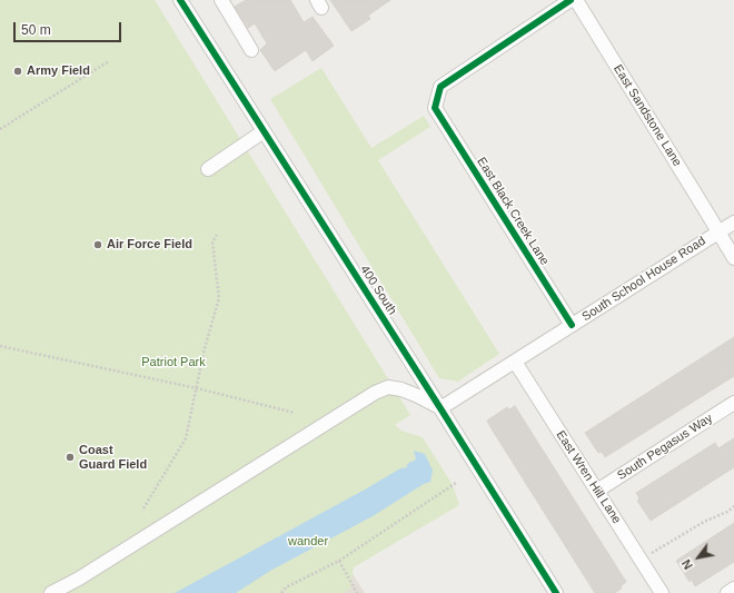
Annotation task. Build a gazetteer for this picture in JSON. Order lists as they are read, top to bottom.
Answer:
{
  "streets": {
    "street": [
      "East Sandstone Lane",
      "East Black Creek Lane",
      "South School House Road",
      "400 South",
      "South Pegasus Way",
      "East Wren Hill Lane"
    ]
  },
  "crossings": [
    ["East Sandstone Lane", "South School House Road"],
    ["East Black Creek Lane", "South School House Road"],
    ["South School House Road", "400 South"],
    ["South School House Road", "East Wren Hill Lane"],
    ["South Pegasus Way", "East Wren Hill Lane"]
  ],
  "parks": ["Patriot Park", "wander"],
  "places": ["Army Field", "Air Force Field", "Coast Guard Field"],
  "scale_bar": "50 m",
  "north": "bottom left"
}
